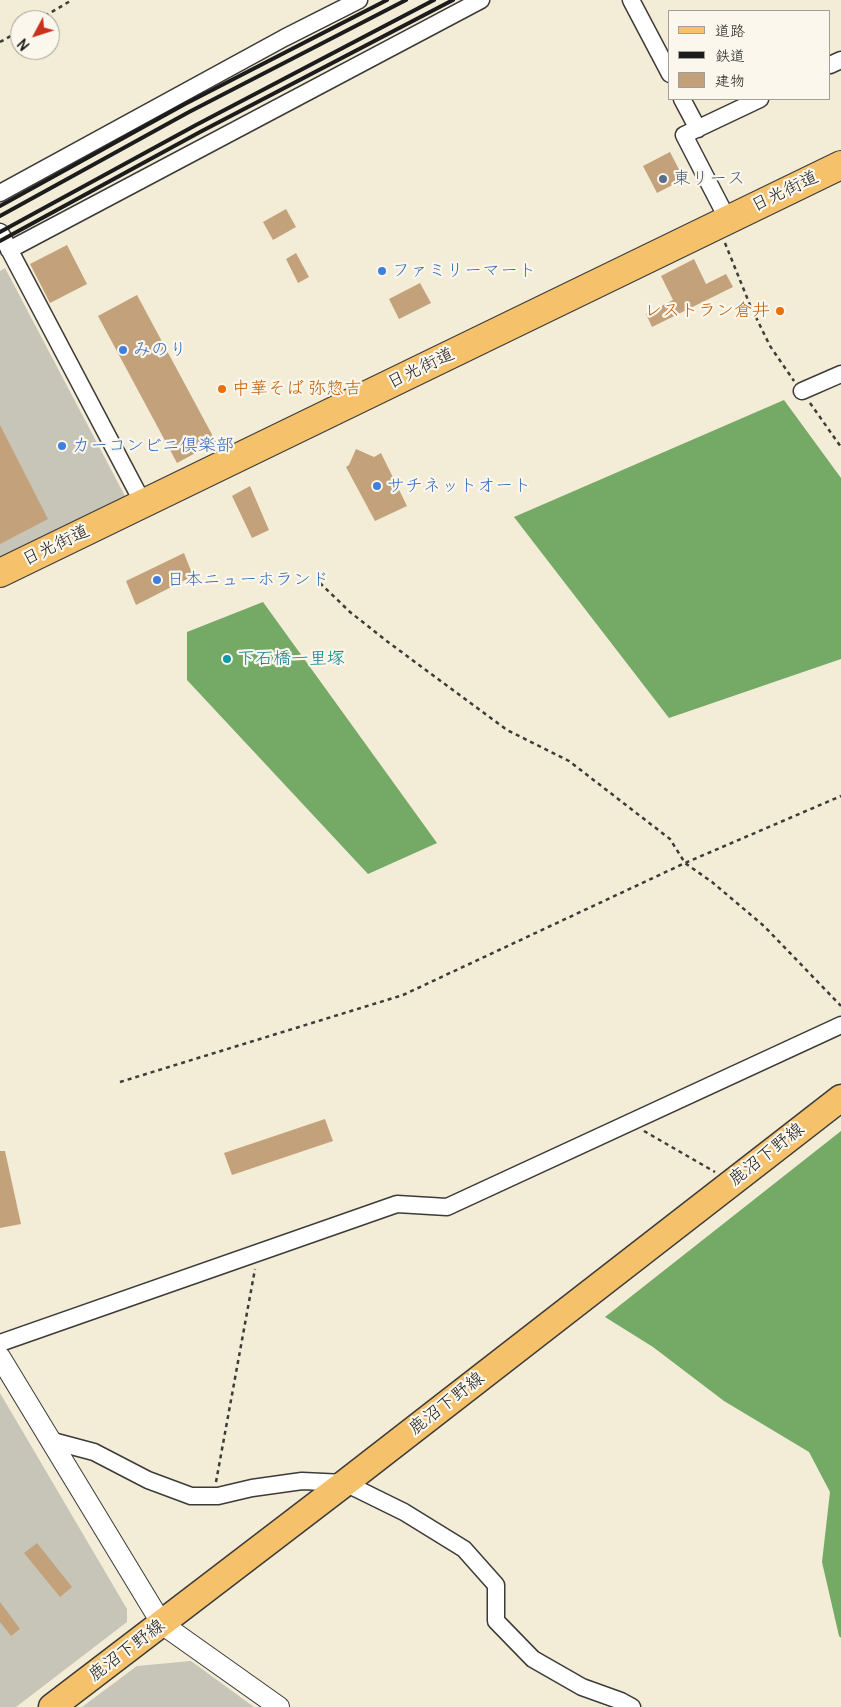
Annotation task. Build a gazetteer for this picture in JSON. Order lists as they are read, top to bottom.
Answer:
{
  "streets": {
    "highway": ["日光街道"],
    "main road": ["鹿沼下野線"]
  },
  "places": [
    "東リース",
    "ファミリーマート",
    "レストラン倉井",
    "みのり",
    "中華そば 弥惣吉",
    "カーコンビニ倶楽部",
    "サチネットオート",
    "日本ニューホランド",
    "下石橋一里塚"
  ],
  "legend": ["道路", "鉄道", "建物"],
  "north": "bottom left"
}
